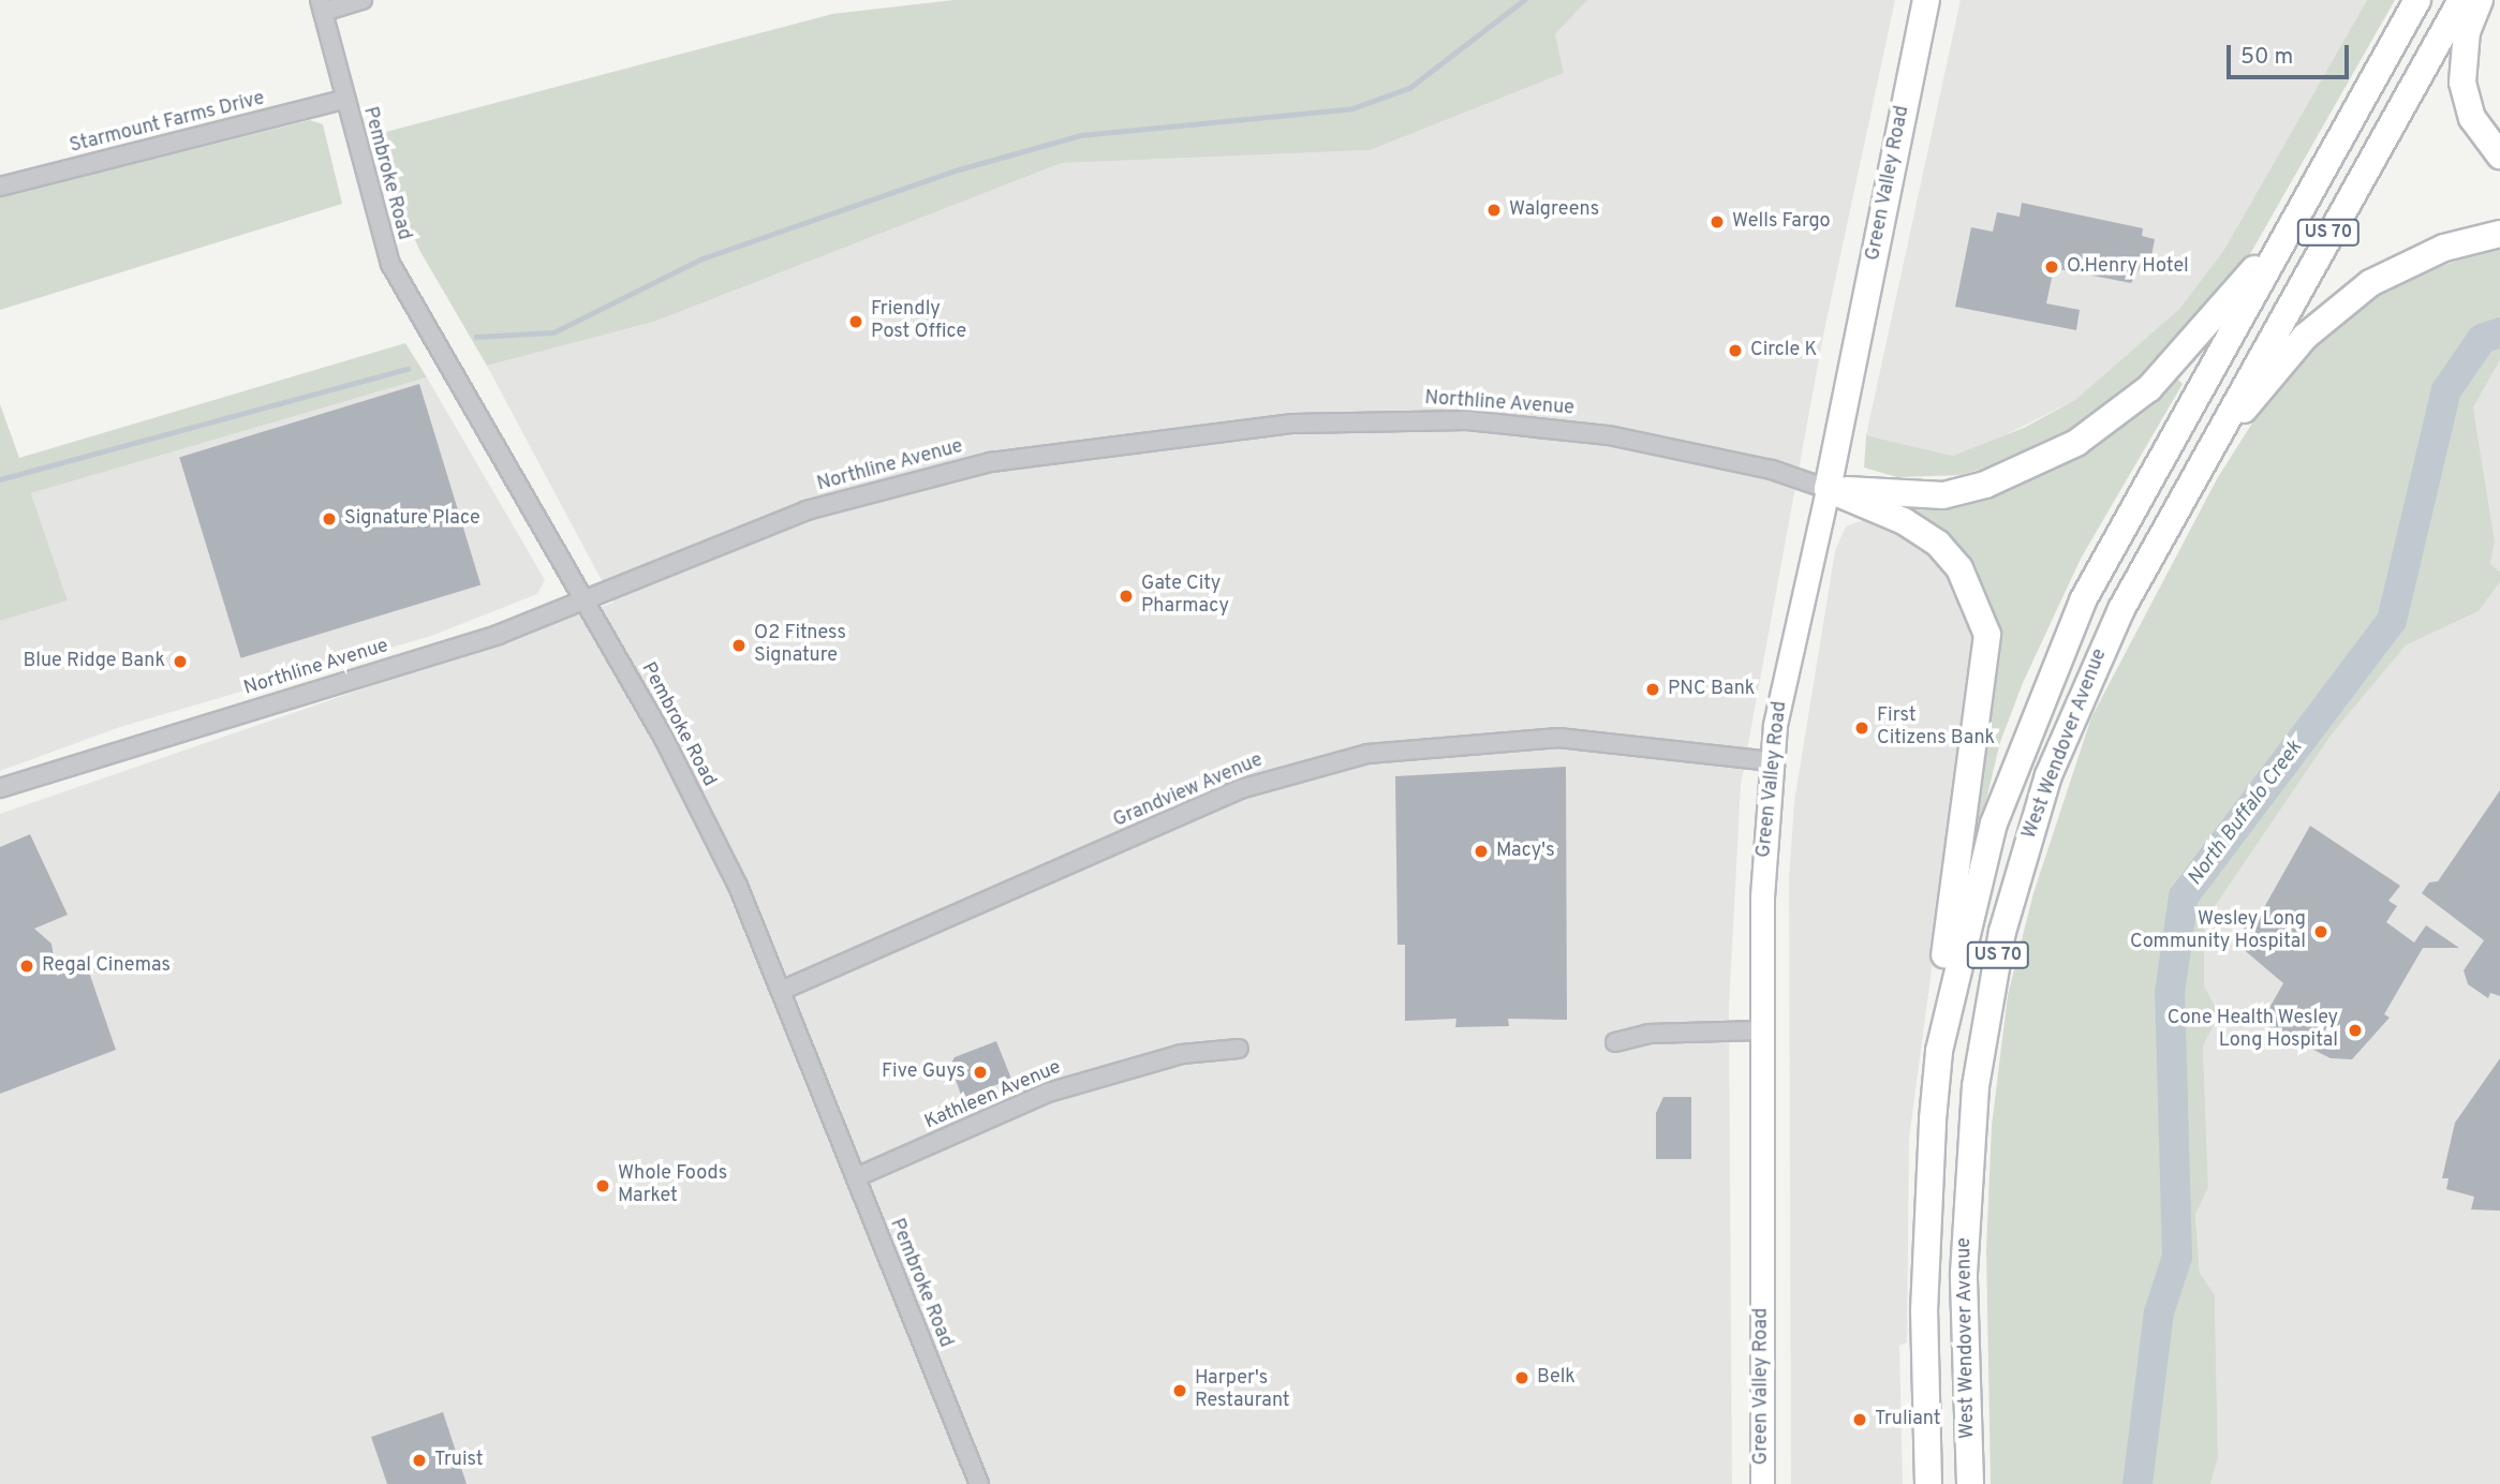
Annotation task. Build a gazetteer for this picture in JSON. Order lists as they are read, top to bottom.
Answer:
{
  "streets": {
    "highway": ["Green Valley Road", "US 70", "West Wendover Avenue"],
    "street": [
      "Starmount Farms Drive",
      "Pembroke Road",
      "Northline Avenue",
      "Grandview Avenue",
      "Kathleen Avenue"
    ]
  },
  "crossings": [
    ["Starmount Farms Drive", "Pembroke Road"],
    ["Pembroke Road", "Northline Avenue"],
    ["Pembroke Road", "Grandview Avenue"],
    ["Pembroke Road", "Kathleen Avenue"],
    ["Green Valley Road", "Northline Avenue"],
    ["Green Valley Road", "Grandview Avenue"]
  ],
  "water": ["North Buffalo Creek"],
  "places": [
    "Walgreens",
    "Wells Fargo",
    "O.Henry Hotel",
    "Friendly Post Office",
    "Circle K",
    "Signature Place",
    "Gate City Pharmacy",
    "O2 Fitness Signature",
    "Blue Ridge Bank",
    "PNC Bank",
    "First Citizens Bank",
    "Macy's",
    "Wesley Long Community Hospital",
    "Regal Cinemas",
    "Cone Health Wesley Long Hospital",
    "Five Guys",
    "Whole Foods Market",
    "Belk",
    "Harper's Restaurant",
    "Truliant",
    "Truist"
  ],
  "scale_bar": "50 m"
}
